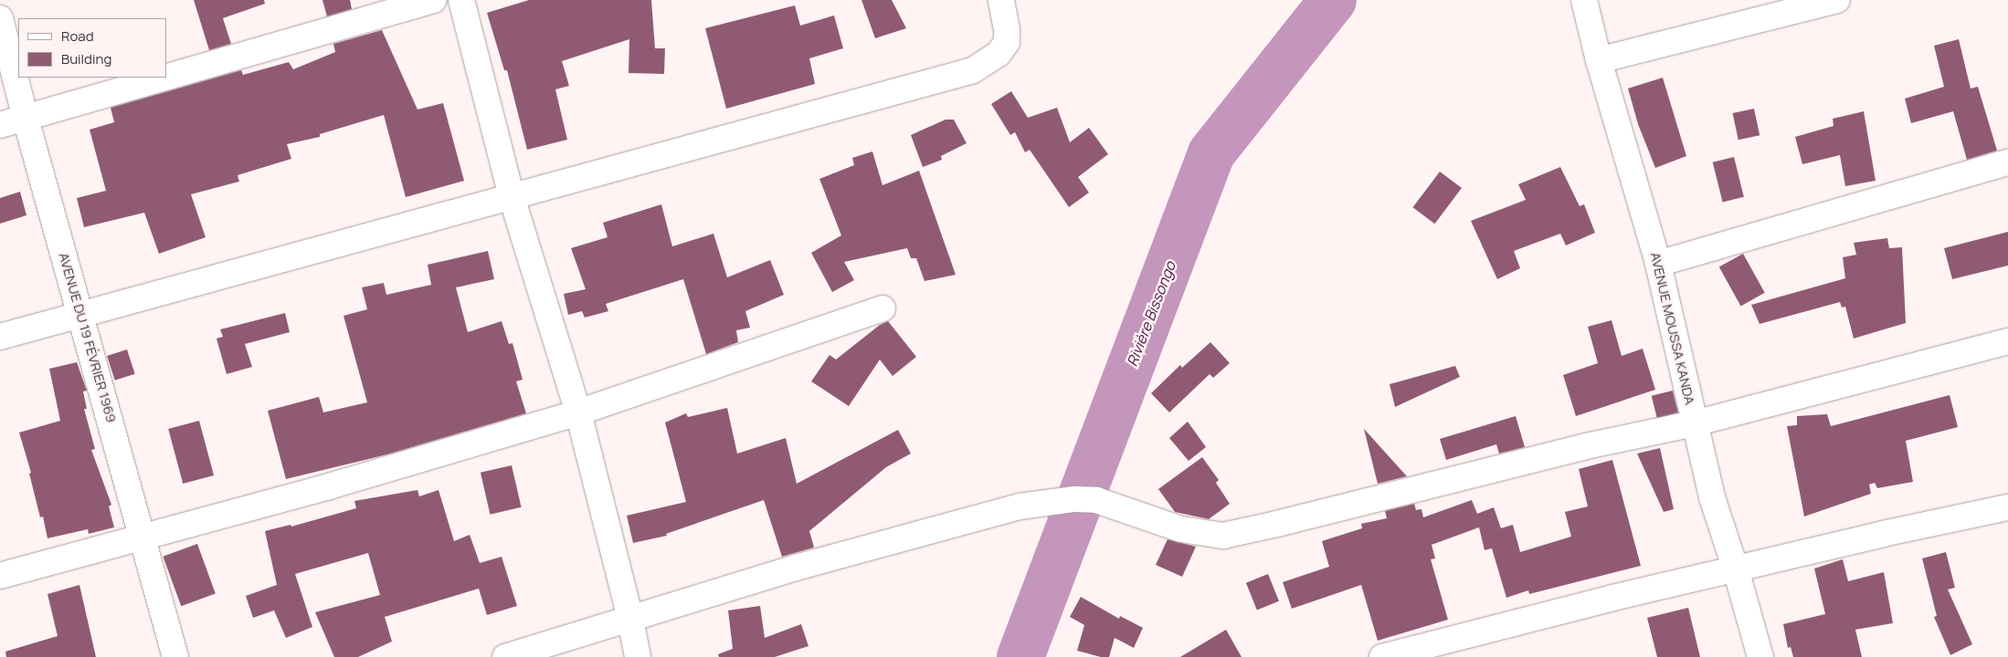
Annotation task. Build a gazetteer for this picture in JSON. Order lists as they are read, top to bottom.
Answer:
{
  "streets": {
    "street": ["AVENUE MOUSSA KANDA", "AVENUE DU 19 FÉVRIER 1969"]
  },
  "water": ["Rivière Bissongo"],
  "legend": ["Road", "Building"]
}
